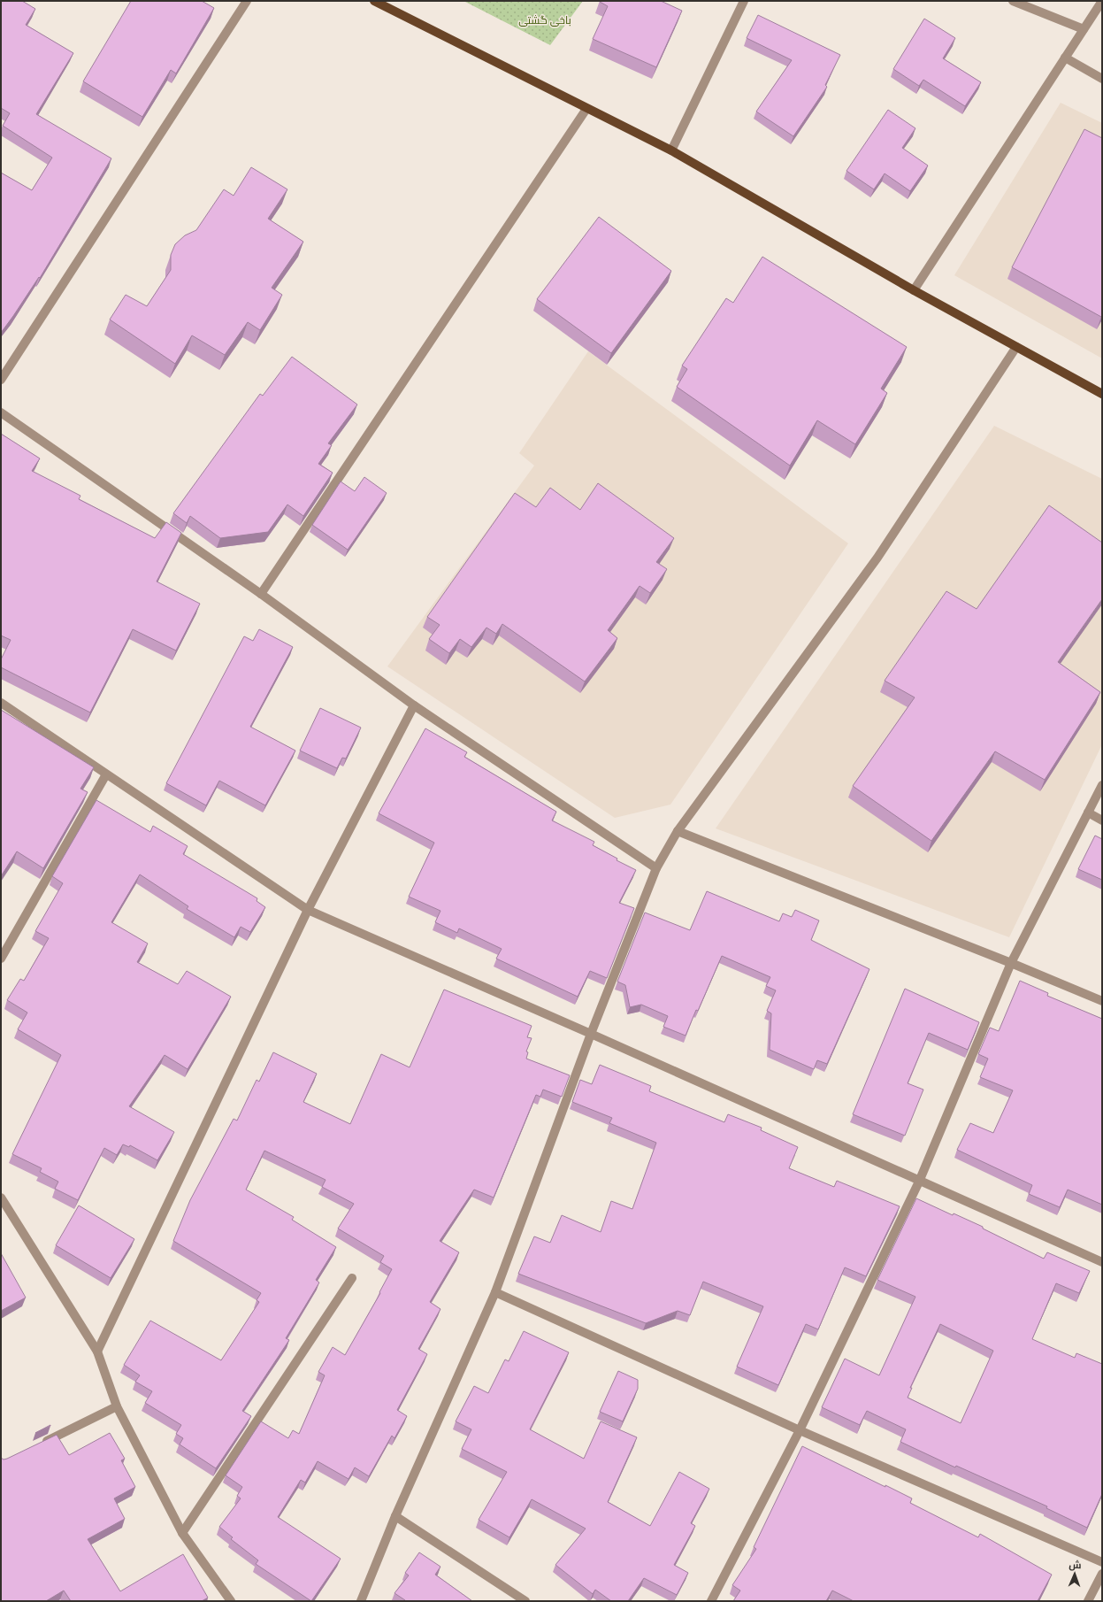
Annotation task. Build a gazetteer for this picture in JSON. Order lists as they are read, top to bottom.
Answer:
{
  "parks": ["باخی گشتی"],
  "north": "top"
}
